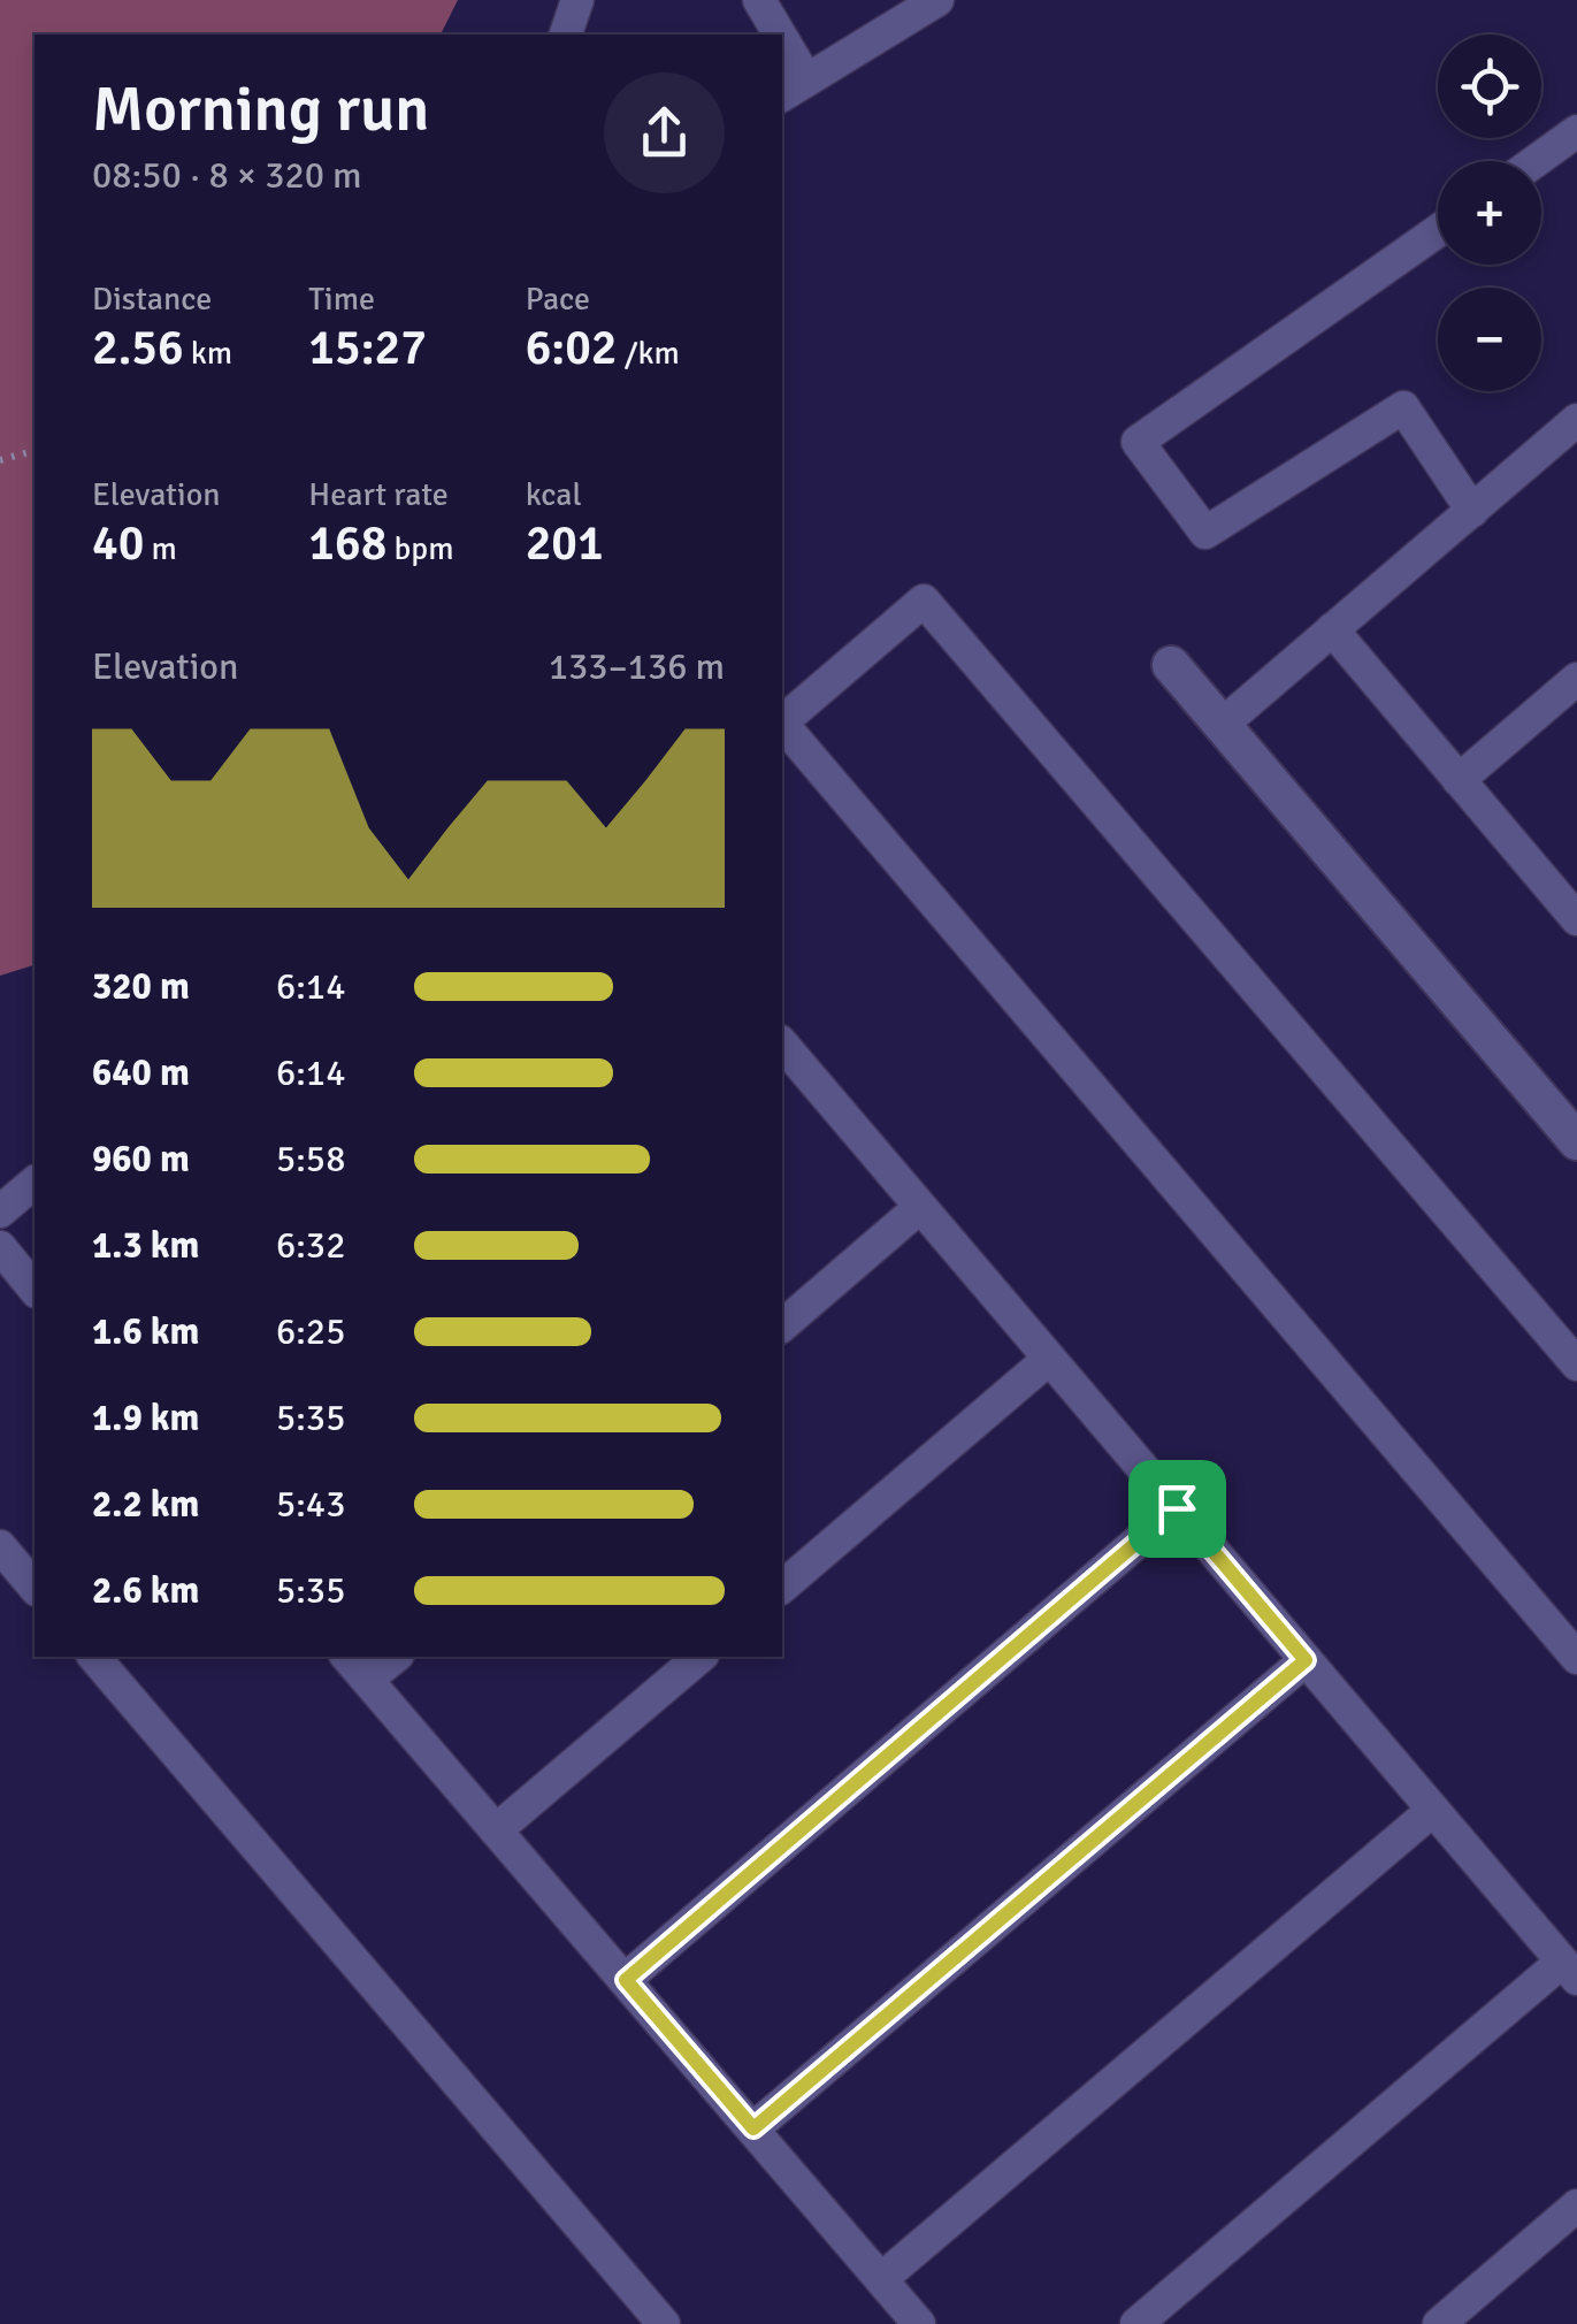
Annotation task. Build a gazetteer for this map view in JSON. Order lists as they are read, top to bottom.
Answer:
{
  "page": {
    "map_buttons": ["+", "−"],
    "heading": ["Morning run", "08:50 · 8 × 320 m"],
    "stats": [
      ["Distance", "2.56 km"],
      ["Time", "15:27"],
      ["Pace", "6:02 /km"],
      ["Elevation", "40 m"],
      ["Heart rate", "168 bpm"],
      ["kcal", "201"]
    ],
    "chart": ["Elevation", "133–136 m"],
    "list": [
      {
        "name": "320 m",
        "note": "6:14"
      },
      {
        "name": "640 m",
        "note": "6:14"
      },
      {
        "name": "960 m",
        "note": "5:58"
      },
      {
        "name": "1.3 km",
        "note": "6:32"
      },
      {
        "name": "1.6 km",
        "note": "6:25"
      },
      {
        "name": "1.9 km",
        "note": "5:35"
      },
      {
        "name": "2.2 km",
        "note": "5:43"
      },
      {
        "name": "2.6 km",
        "note": "5:35"
      }
    ]
  }
}
